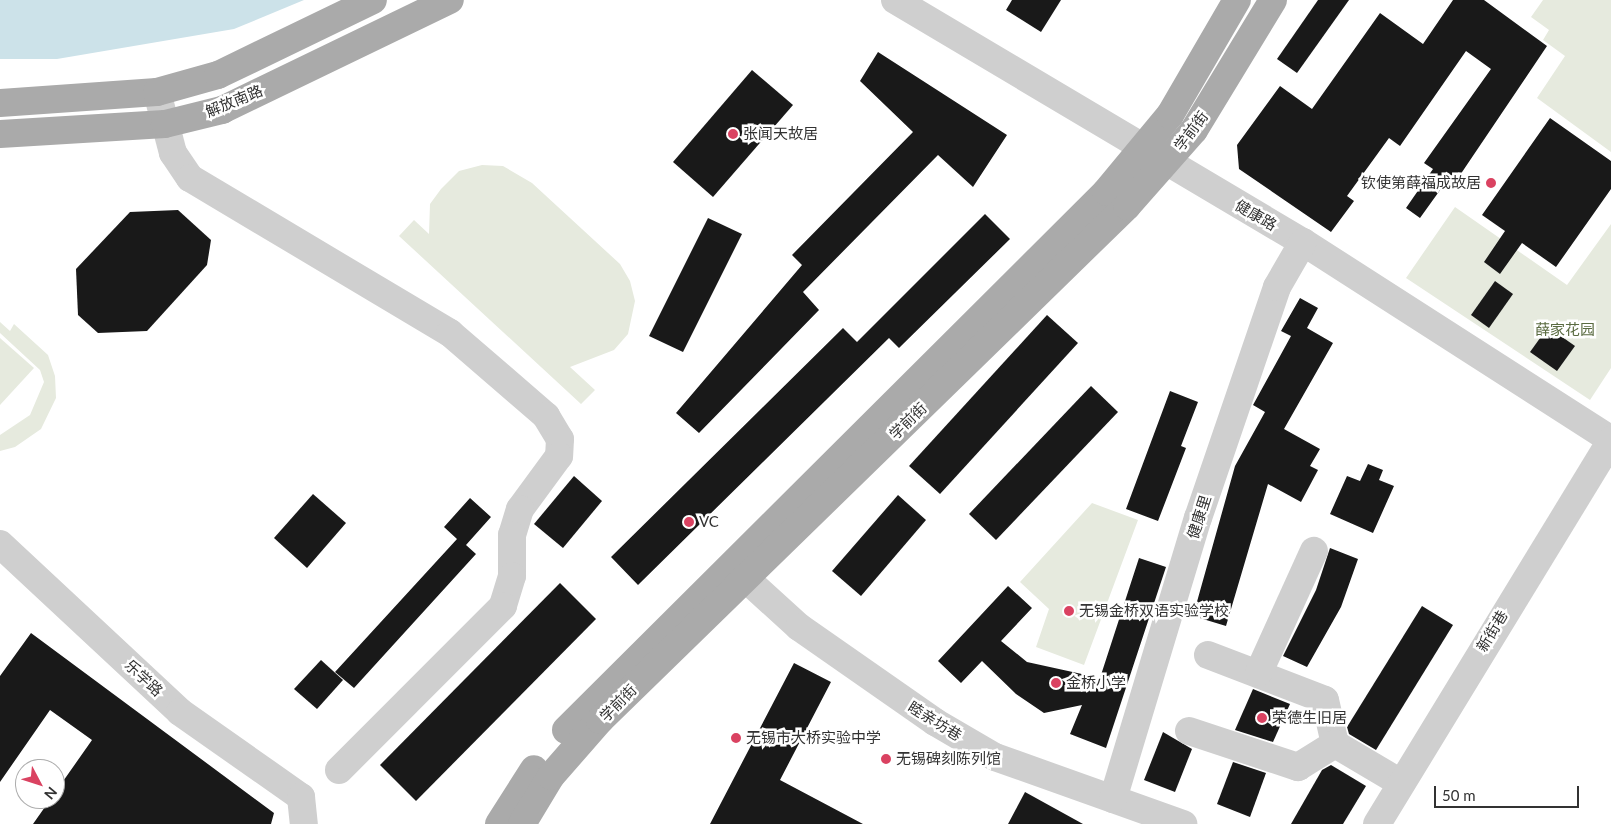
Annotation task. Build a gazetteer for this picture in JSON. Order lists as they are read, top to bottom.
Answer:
{
  "streets": {
    "main road": ["解放南路", "学前街"],
    "street": [
      "健康路",
      "健康里",
      "新街巷",
      "乐学路",
      "睦亲坊巷"
    ]
  },
  "crossings": [
    ["学前街", "健康路"],
    ["学前街", "睦亲坊巷"],
    ["健康路", "健康里"],
    ["健康路", "新街巷"],
    ["健康里", "睦亲坊巷"]
  ],
  "parks": ["薛家花园"],
  "places": [
    "张闻天故居",
    "钦使第薛福成故居",
    "VC",
    "无锡金桥双语实验学校",
    "金桥小学",
    "荣德生旧居",
    "无锡市大桥实验中学",
    "无锡碑刻陈列馆"
  ],
  "scale_bar": "50 m",
  "north": "bottom right"
}
